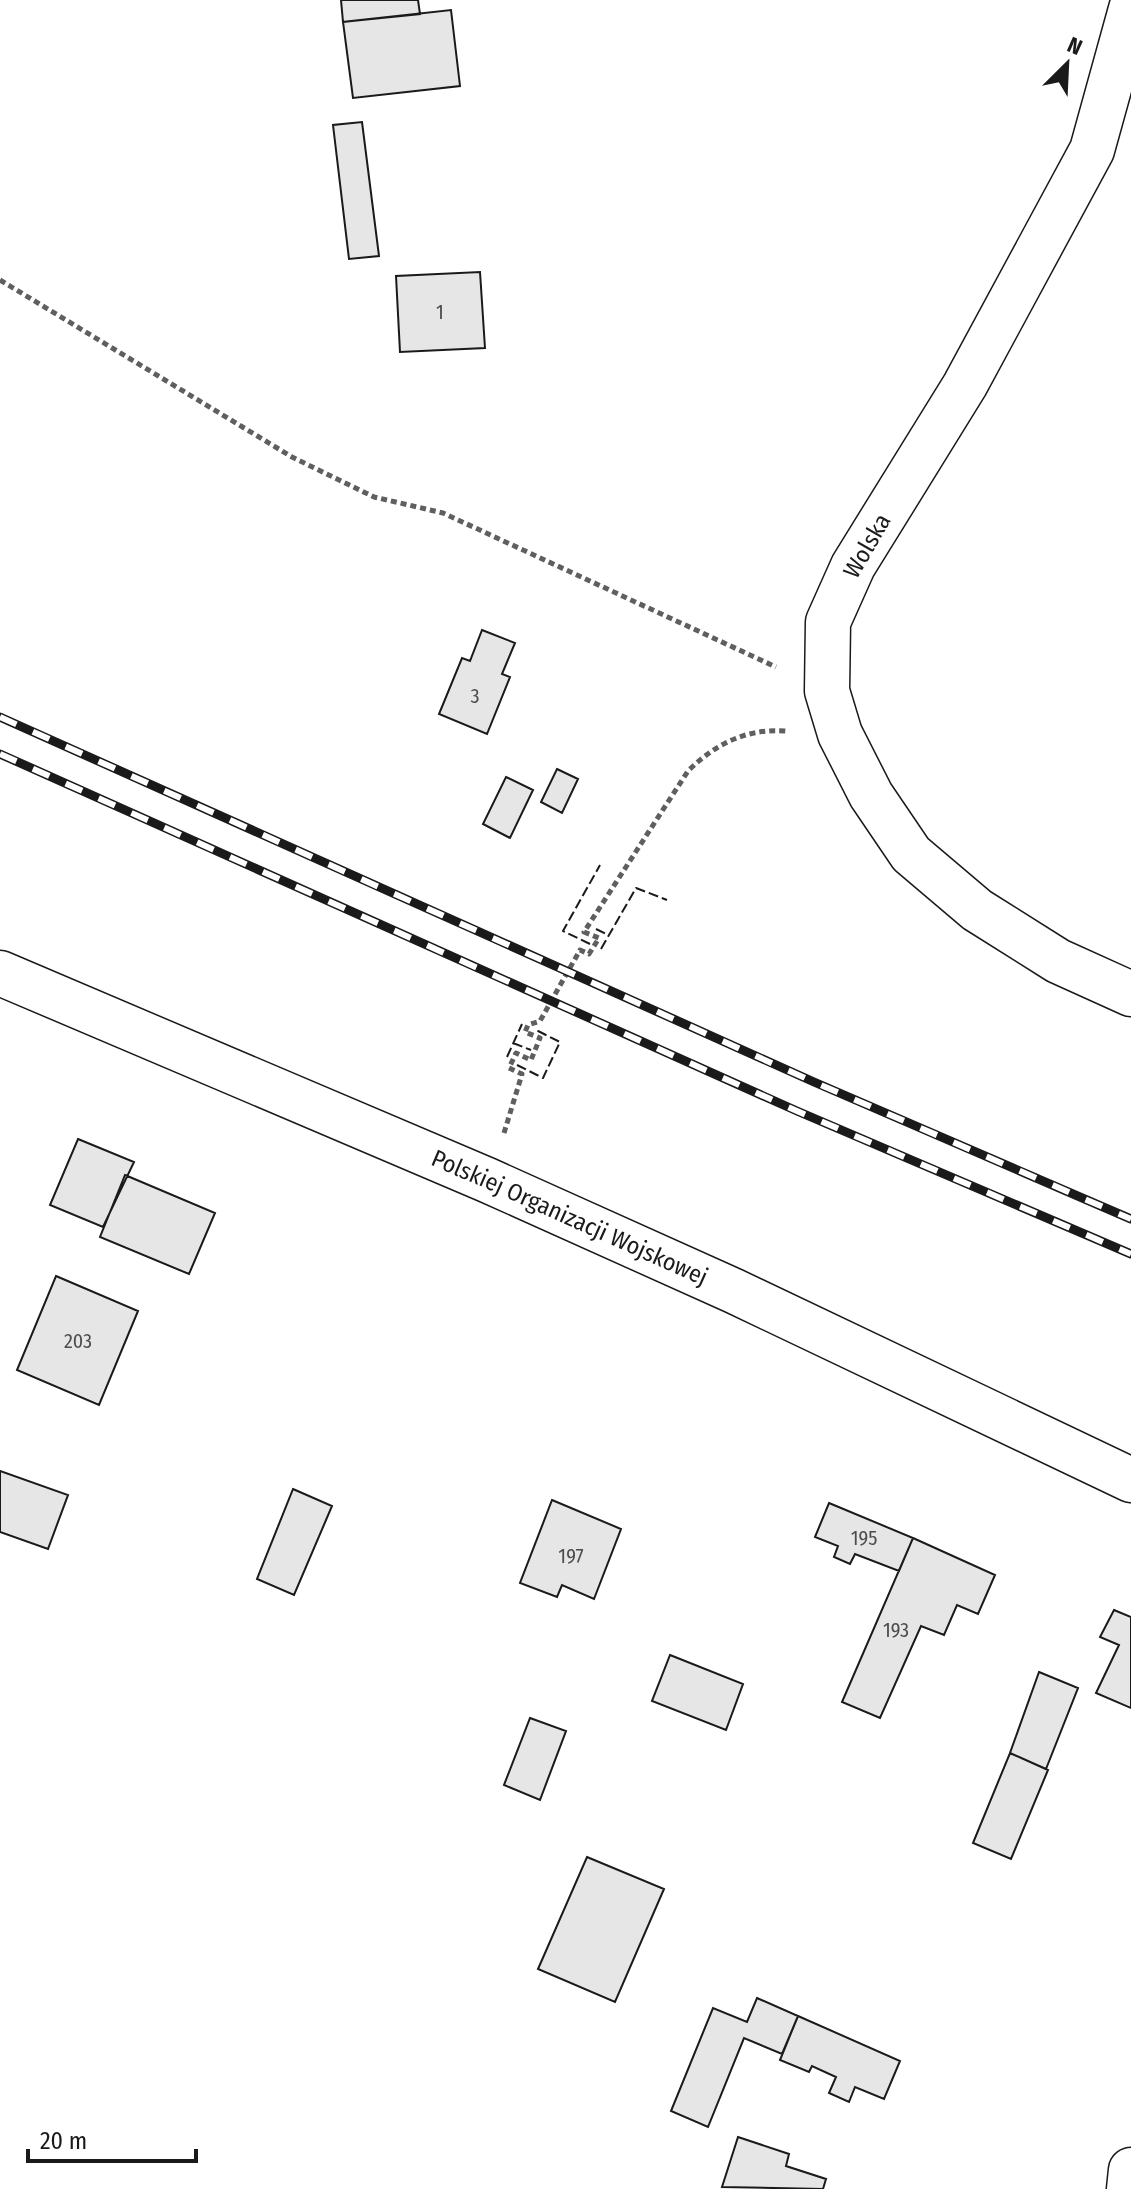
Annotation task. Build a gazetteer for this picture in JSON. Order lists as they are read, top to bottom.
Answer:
{
  "streets": {
    "street": ["Wolska", "Polskiej Organizacji Wojskowej"]
  },
  "house_numbers": [
    "1",
    "3",
    "203",
    "195",
    "197",
    "193"
  ],
  "scale_bar": "20 m",
  "north": "top right"
}
